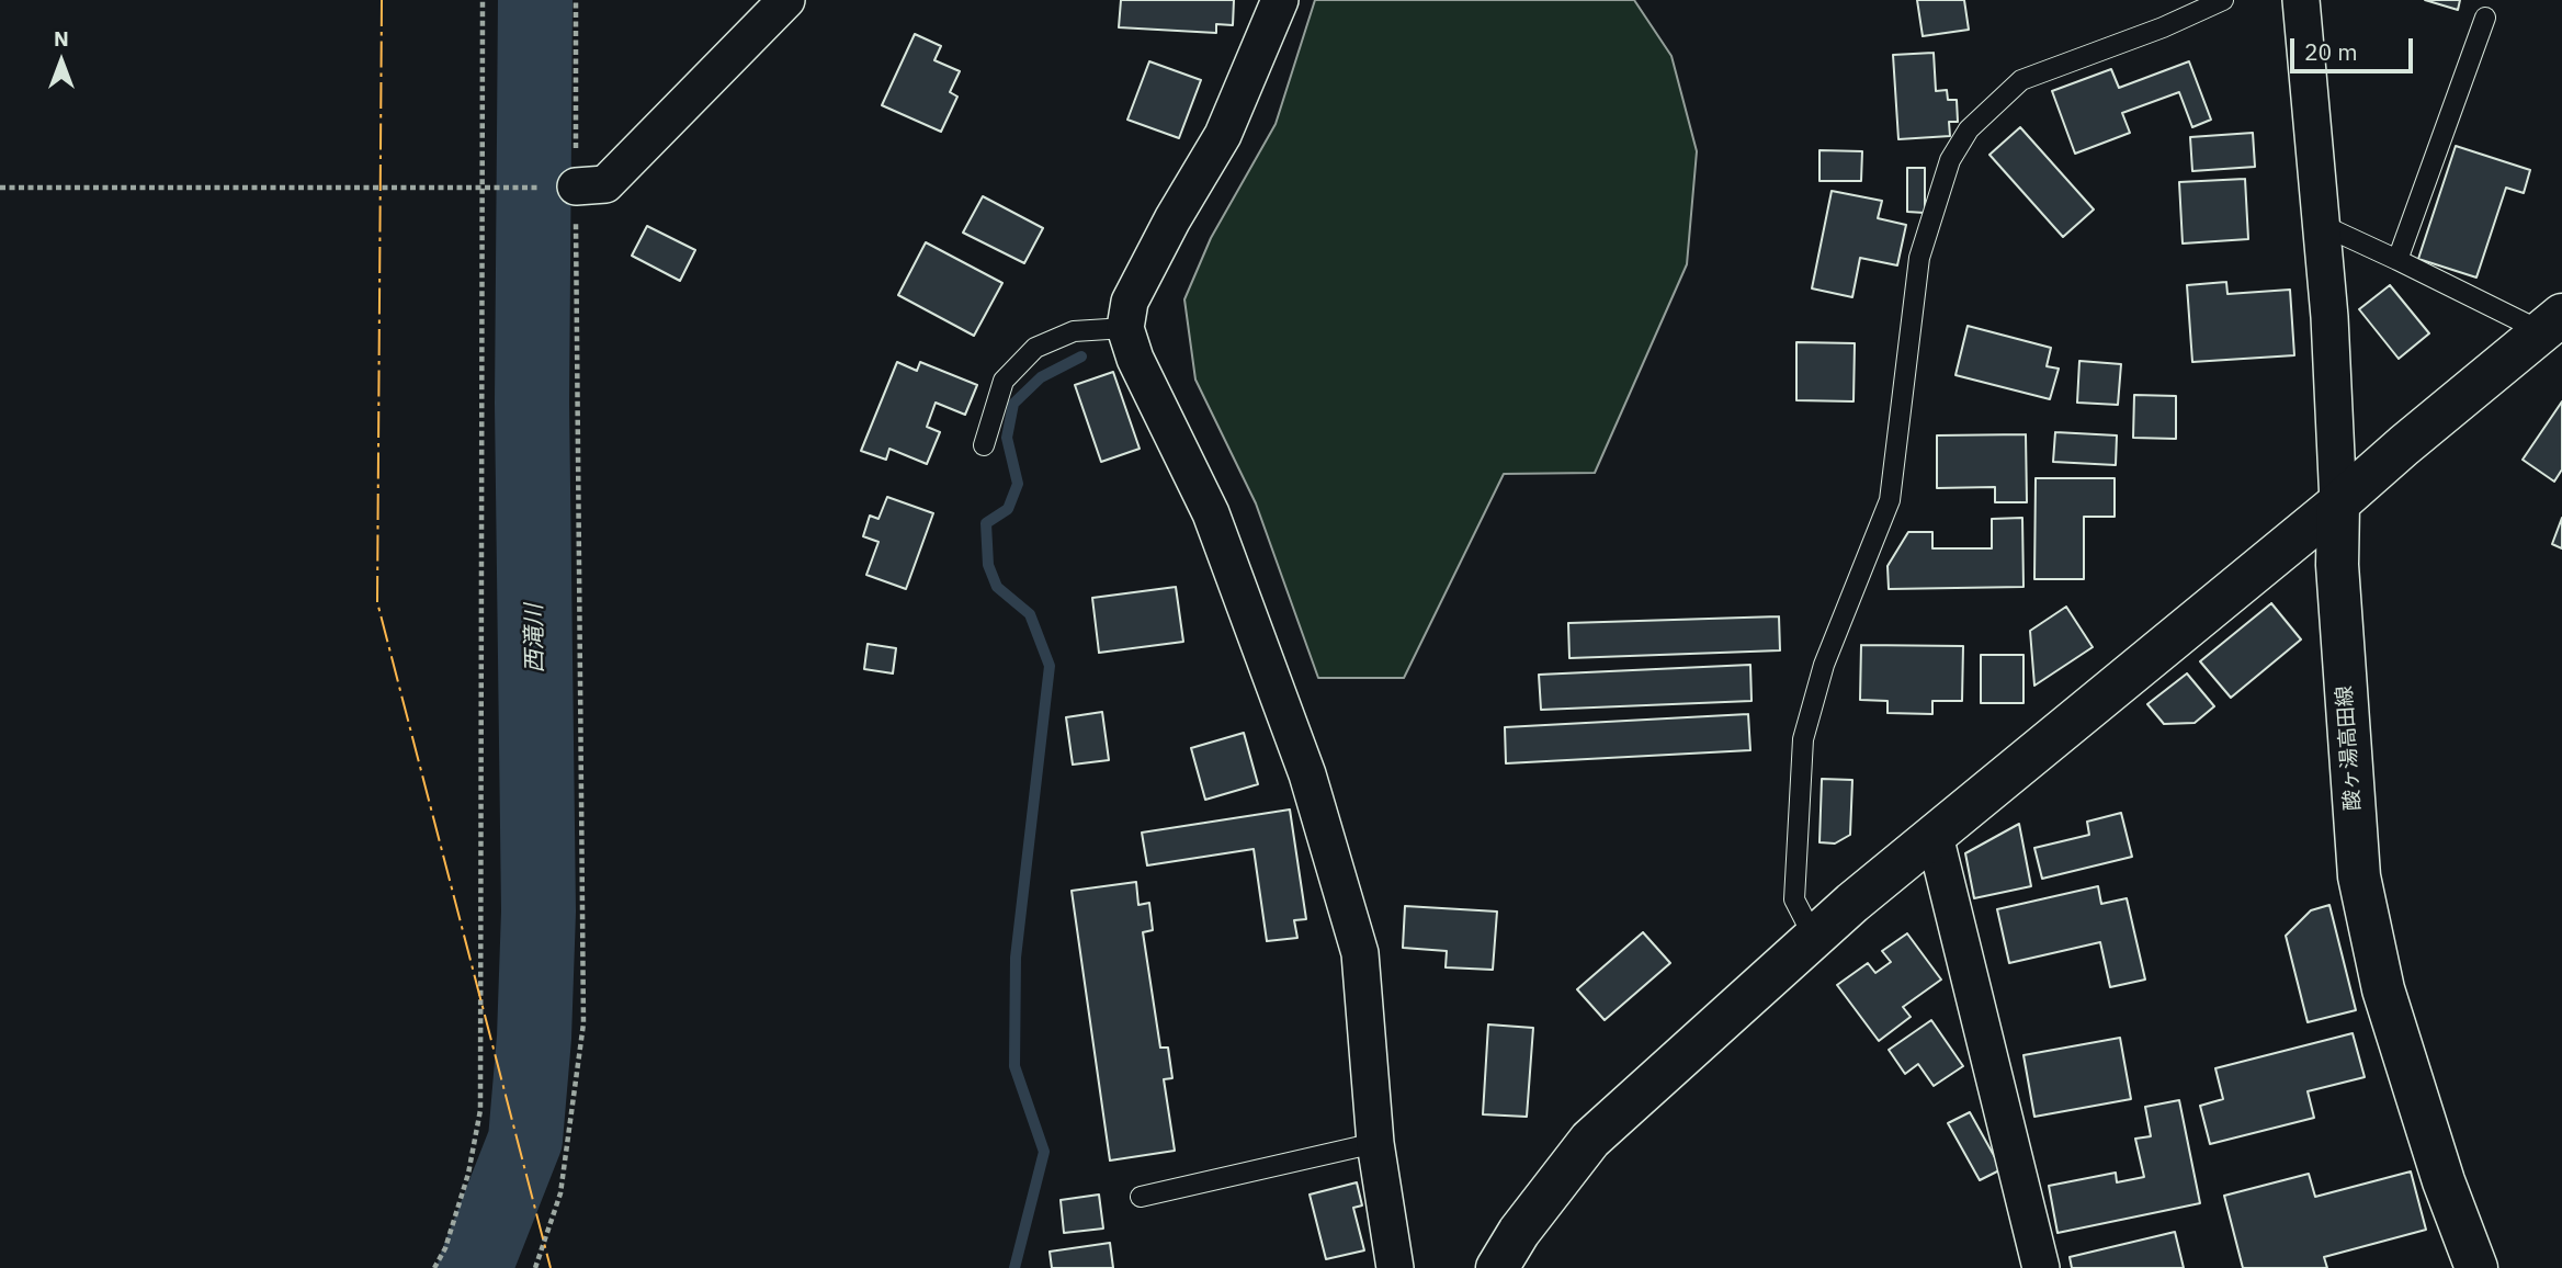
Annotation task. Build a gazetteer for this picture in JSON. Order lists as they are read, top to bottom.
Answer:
{
  "streets": {
    "street": ["酸ヶ湯高田線"]
  },
  "water": ["西滝川"],
  "scale_bar": "20 m",
  "north": "top"
}
